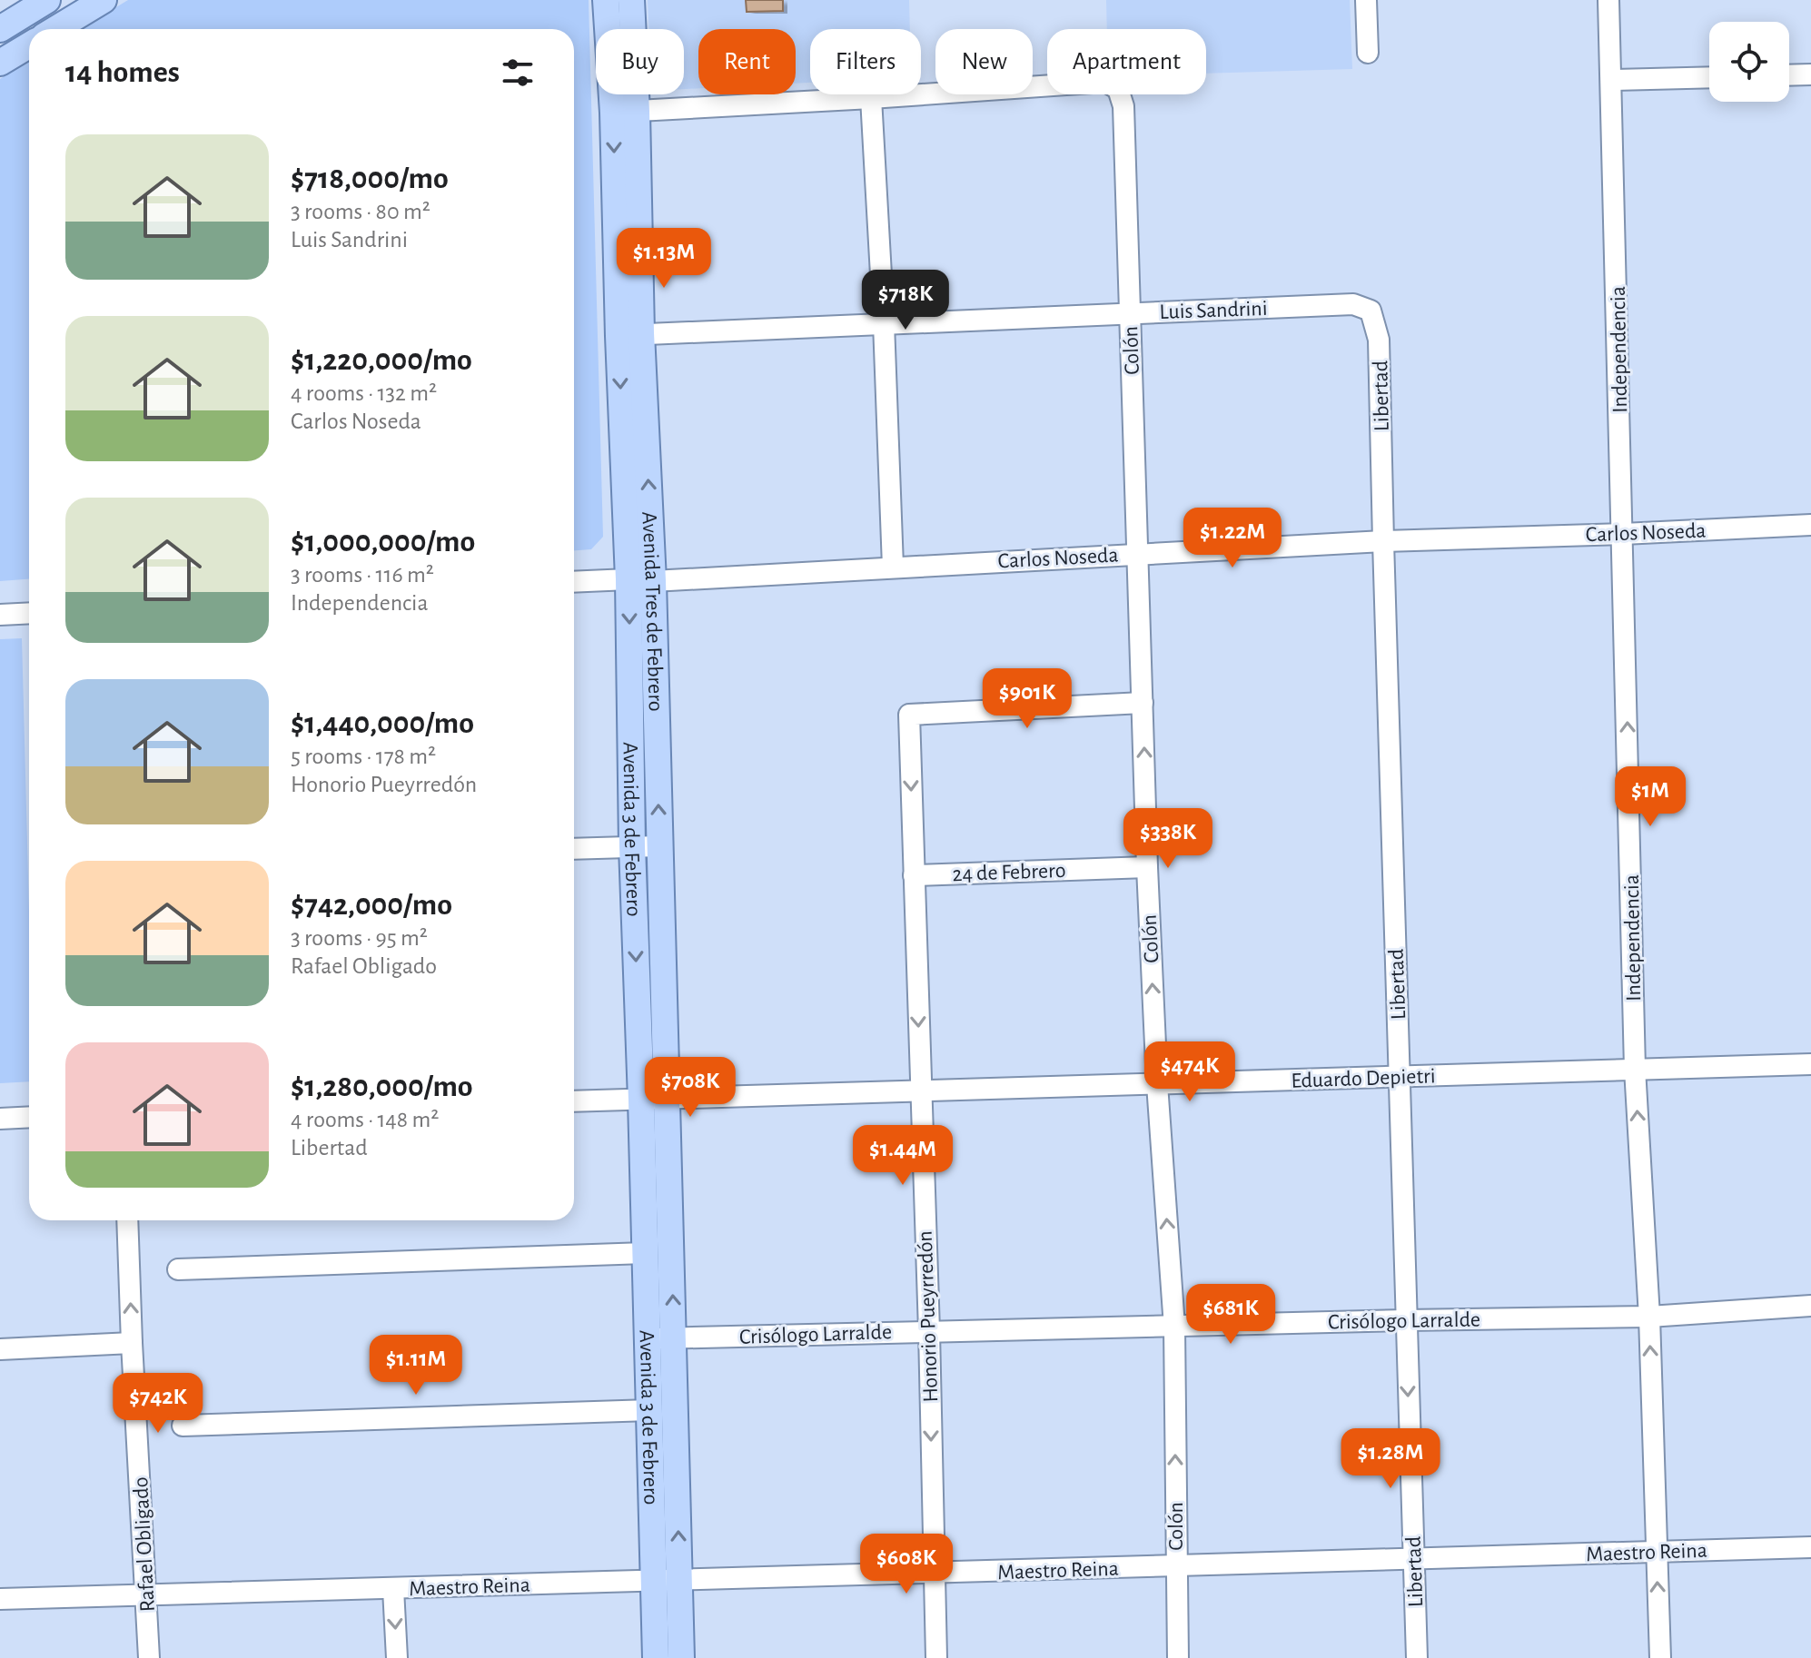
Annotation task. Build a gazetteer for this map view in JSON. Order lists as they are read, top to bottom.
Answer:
{
  "streets": {
    "main road": ["Avenida Tres de Febrero", "Avenida 3 de Febrero"],
    "street": [
      "Luis Sandrini",
      "Independencia",
      "Colón",
      "Libertad",
      "Carlos Noseda",
      "24 de Febrero",
      "Eduardo Depietri",
      "Honorio Pueyrredón",
      "Crisólogo Larralde",
      "Rafael Obligado",
      "Maestro Reina"
    ]
  },
  "crossings": [
    ["Luis Sandrini", "Colón"],
    ["Luis Sandrini", "Libertad"],
    ["Luis Sandrini", "Avenida Tres de Febrero"],
    ["Independencia", "Carlos Noseda"],
    ["Independencia", "Eduardo Depietri"],
    ["Independencia", "Crisólogo Larralde"],
    ["Independencia", "Maestro Reina"],
    ["Colón", "Carlos Noseda"],
    ["Colón", "24 de Febrero"],
    ["Colón", "Eduardo Depietri"],
    ["Colón", "Honorio Pueyrredón"],
    ["Colón", "Crisólogo Larralde"],
    ["Colón", "Maestro Reina"],
    ["Libertad", "Carlos Noseda"],
    ["Libertad", "Eduardo Depietri"],
    ["Libertad", "Crisólogo Larralde"],
    ["Libertad", "Maestro Reina"],
    ["Carlos Noseda", "Avenida Tres de Febrero"],
    ["Carlos Noseda", "Avenida 3 de Febrero"],
    ["Avenida Tres de Febrero", "Avenida 3 de Febrero"],
    ["Avenida Tres de Febrero", "Eduardo Depietri"],
    ["Avenida Tres de Febrero", "Crisólogo Larralde"],
    ["Avenida Tres de Febrero", "Maestro Reina"],
    ["Avenida 3 de Febrero", "Eduardo Depietri"],
    ["Avenida 3 de Febrero", "Crisólogo Larralde"],
    ["Avenida 3 de Febrero", "Maestro Reina"],
    ["24 de Febrero", "Honorio Pueyrredón"],
    ["Eduardo Depietri", "Honorio Pueyrredón"],
    ["Honorio Pueyrredón", "Crisólogo Larralde"],
    ["Honorio Pueyrredón", "Maestro Reina"],
    ["Rafael Obligado", "Maestro Reina"]
  ],
  "one_way": [
    "Independencia",
    "Colón",
    "Avenida Tres de Febrero",
    "Avenida 3 de Febrero"
  ],
  "page": {
    "chip": [
      "Buy",
      "Rent",
      "Filters",
      "New",
      "Apartment"
    ],
    "heading": "14 homes",
    "list": [
      {
        "name": "$718,000/mo",
        "note": "3 rooms · 80 m² · Luis Sandrini"
      },
      {
        "name": "$1,220,000/mo",
        "note": "4 rooms · 132 m² · Carlos Noseda"
      },
      {
        "name": "$1,000,000/mo",
        "note": "3 rooms · 116 m² · Independencia"
      },
      {
        "name": "$1,440,000/mo",
        "note": "5 rooms · 178 m² · Honorio Pueyrredón"
      },
      {
        "name": "$742,000/mo",
        "note": "3 rooms · 95 m² · Rafael Obligado"
      },
      {
        "name": "$1,280,000/mo",
        "note": "4 rooms · 148 m² · Libertad"
      }
    ],
    "price": [
      "$1.13M",
      "$718K",
      "$1.22M",
      "$901K",
      "$1M",
      "$338K",
      "$474K",
      "$708K",
      "$1.44M",
      "$681K",
      "$1.11M",
      "$742K",
      "$1.28M",
      "$608K"
    ]
  }
}
